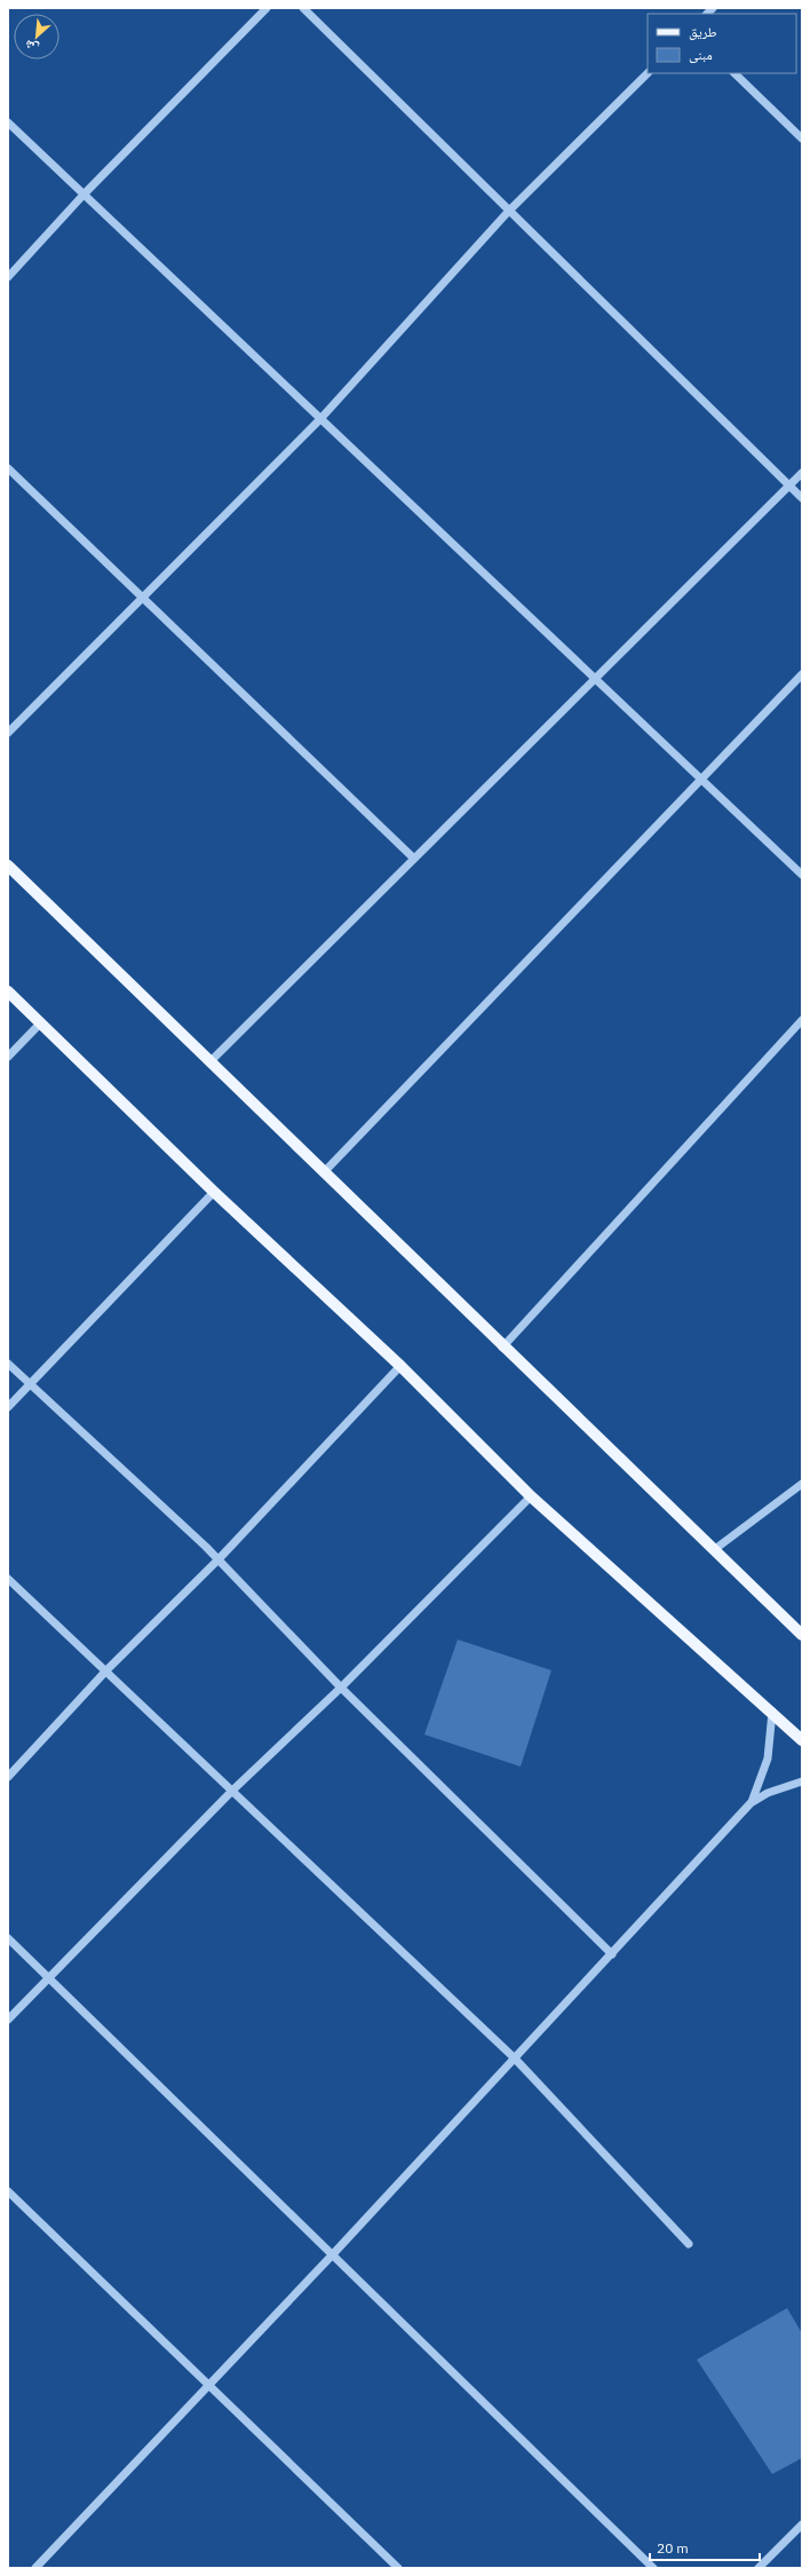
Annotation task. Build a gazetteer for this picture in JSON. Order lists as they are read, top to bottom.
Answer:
{
  "legend": ["طريق", "مبنى"],
  "scale_bar": "20 m",
  "north": "bottom left"
}
